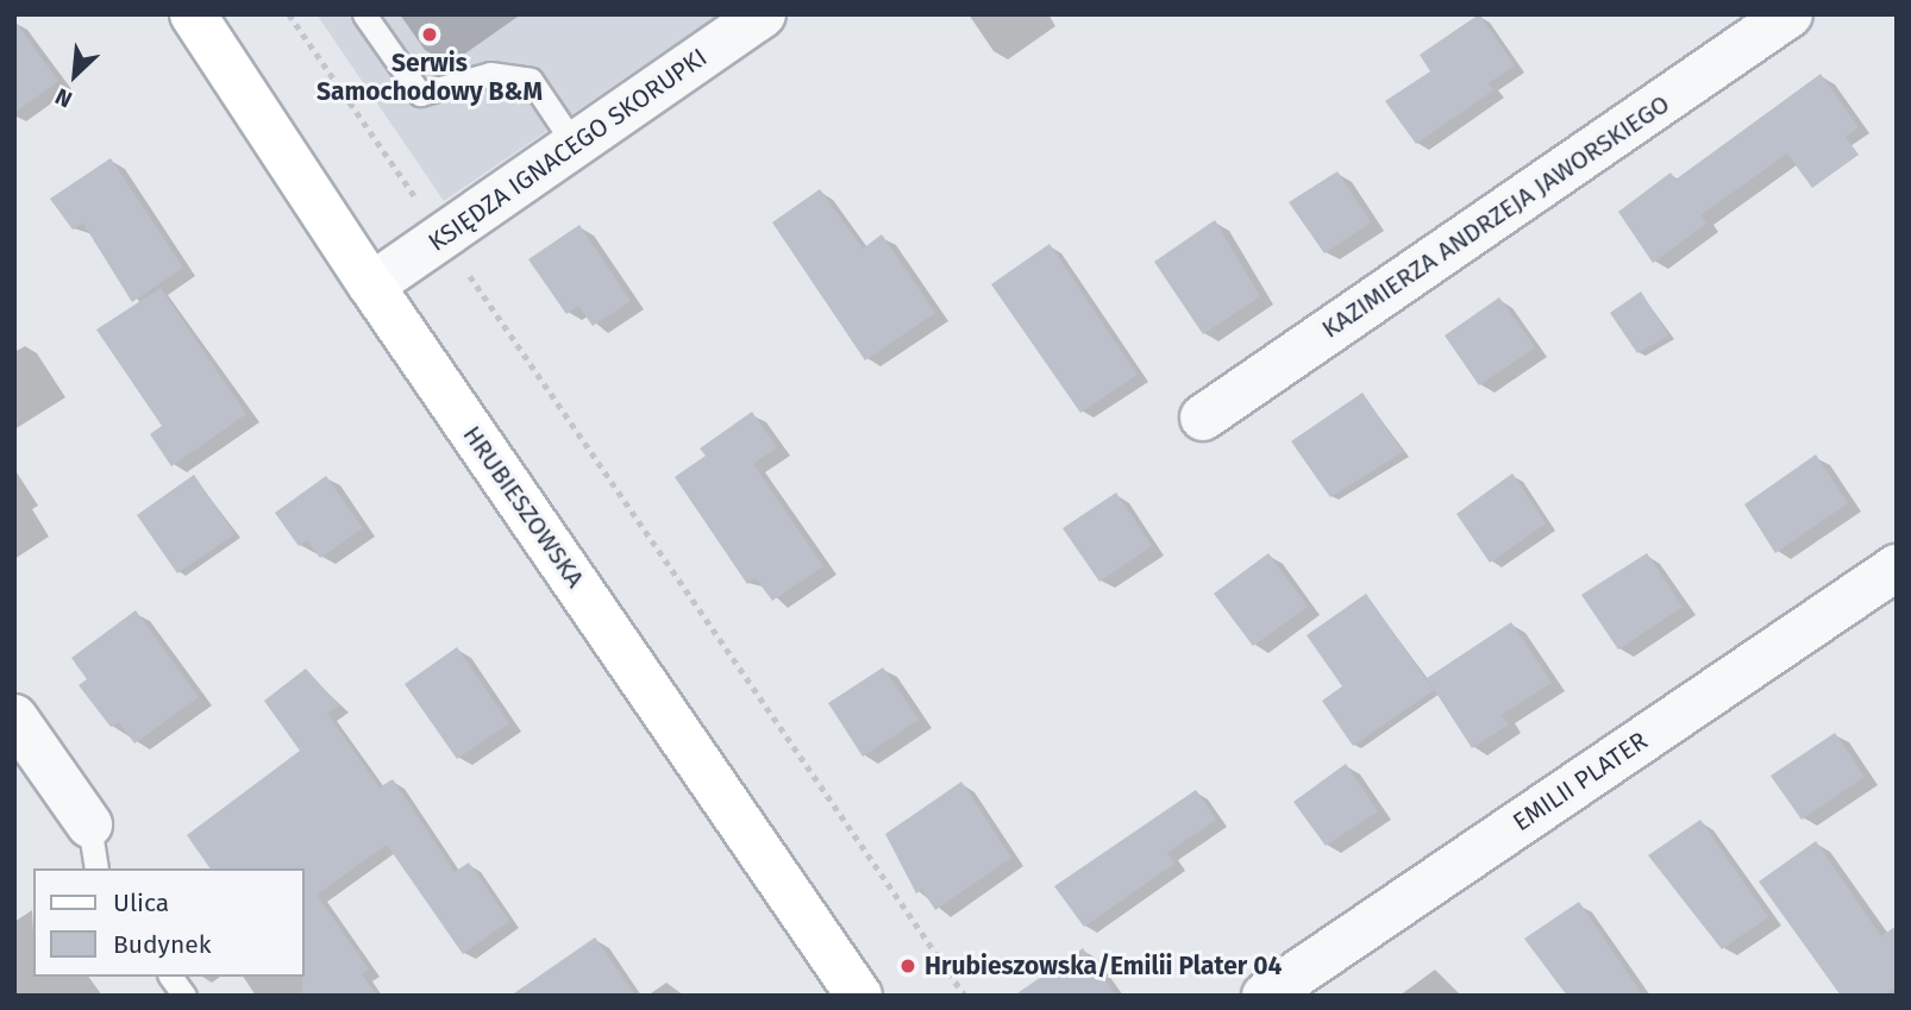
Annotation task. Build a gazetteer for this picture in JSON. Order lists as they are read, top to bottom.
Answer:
{
  "streets": {
    "main road": ["HRUBIESZOWSKA"],
    "street": ["KSIĘDZA IGNACEGO SKORUPKI", "KAZIMIERZA ANDRZEJA JAWORSKIEGO", "EMILII PLATER"]
  },
  "crossings": [
    ["KSIĘDZA IGNACEGO SKORUPKI", "HRUBIESZOWSKA"]
  ],
  "places": ["Serwis Samochodowy B&M", "Hrubieszowska/Emilii Plater 04"],
  "legend": ["Ulica", "Budynek"],
  "north": "bottom left"
}
